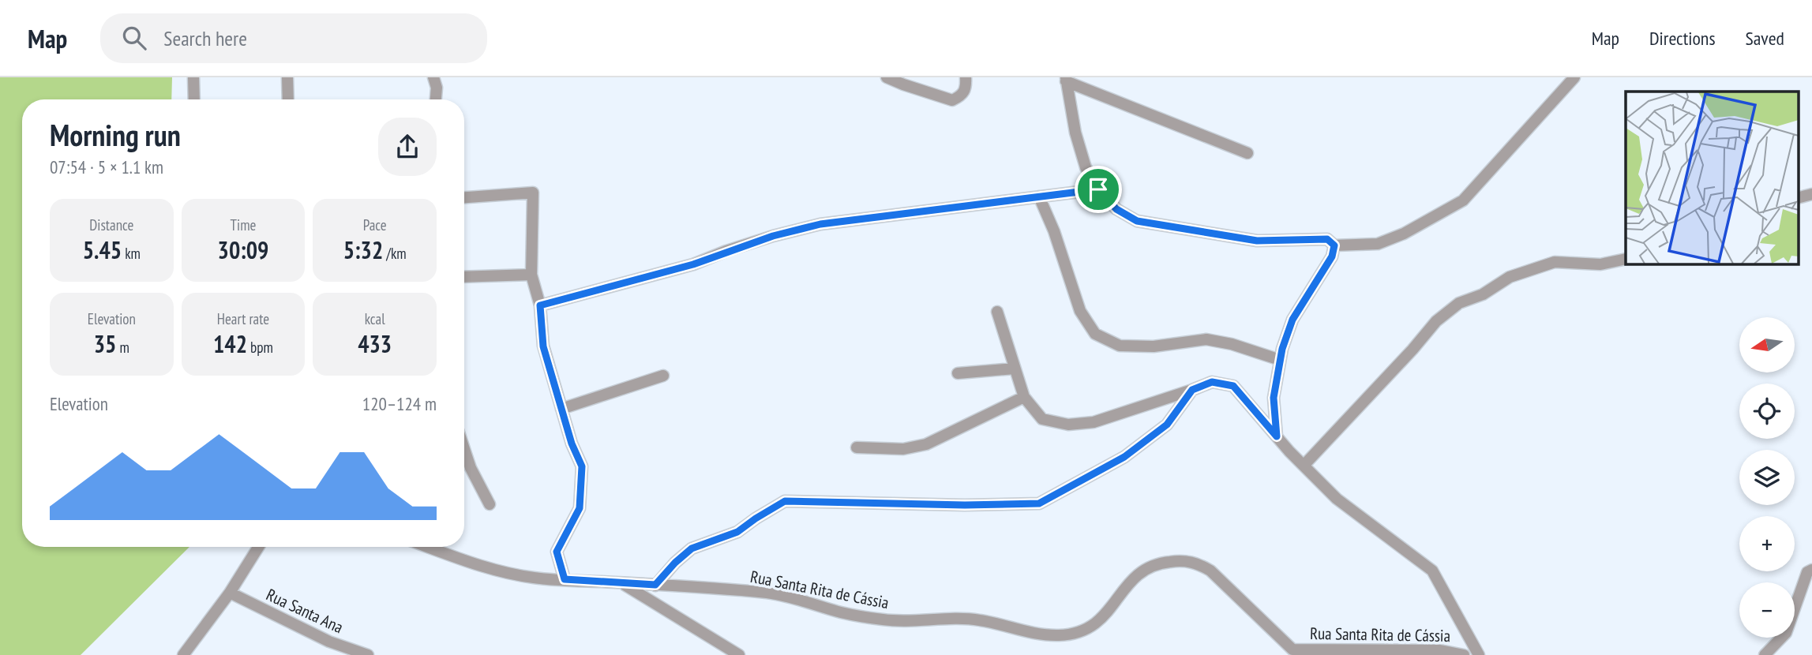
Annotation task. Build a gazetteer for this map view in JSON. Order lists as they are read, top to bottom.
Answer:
{
  "streets": {
    "street": ["Rua Santa Rita de Cássia", "Rua Santa Ana"]
  },
  "north": "left",
  "page": {
    "header": "Map",
    "search": "Search here",
    "nav": ["Map", "Directions", "Saved"],
    "heading": ["Morning run", "07:54 · 5 × 1.1 km"],
    "stats": [
      ["Distance", "5.45 km"],
      ["Time", "30:09"],
      ["Pace", "5:32 /km"],
      ["Elevation", "35 m"],
      ["Heart rate", "142 bpm"],
      ["kcal", "433"]
    ],
    "map_buttons": ["+", "−"],
    "chart": ["Elevation", "120–124 m"]
  }
}
